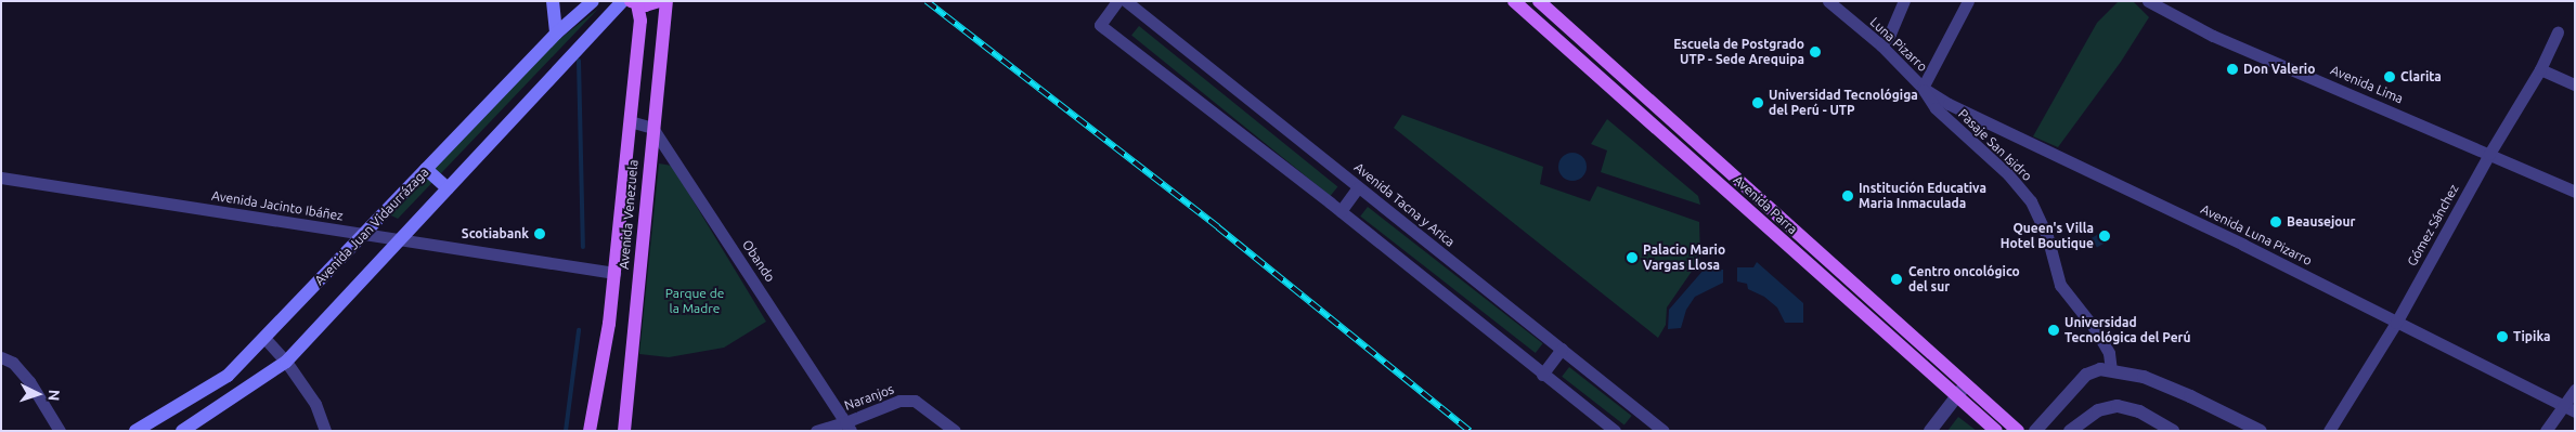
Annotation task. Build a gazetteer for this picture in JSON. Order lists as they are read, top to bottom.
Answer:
{
  "streets": {
    "main road": ["Avenida Parra", "Avenida Venezuela", "Avenida Juan Vidaurrázaga"],
    "street": [
      "Luna Pizarro",
      "Avenida Lima",
      "Pasaje San Isidro",
      "Avenida Tacna y Arica",
      "Avenida Jacinto Ibáñez",
      "Gómez Sánchez",
      "Avenida Luna Pizarro",
      "Obando",
      "Naranjos"
    ]
  },
  "crossings": [
    ["Luna Pizarro", "Pasaje San Isidro"],
    ["Luna Pizarro", "Avenida Luna Pizarro"],
    ["Avenida Lima", "Gómez Sánchez"],
    ["Pasaje San Isidro", "Avenida Luna Pizarro"],
    ["Avenida Jacinto Ibáñez", "Avenida Venezuela"],
    ["Avenida Jacinto Ibáñez", "Avenida Juan Vidaurrázaga"],
    ["Avenida Venezuela", "Obando"],
    ["Gómez Sánchez", "Avenida Luna Pizarro"],
    ["Obando", "Naranjos"]
  ],
  "parks": ["Parque de la Madre"],
  "places": [
    "Escuela de Postgrado UTP - Sede Arequipa",
    "Don Valerio",
    "Clarita",
    "Universidad Tecnológiga del Perú - UTP",
    "Institución Educativa Maria Inmaculada",
    "Beausejour",
    "Scotiabank",
    "Queen's Villa Hotel Boutique",
    "Palacio Mario Vargas Llosa",
    "Centro oncológico del sur",
    "Universidad Tecnológica del Perú",
    "Tipika"
  ],
  "north": "right"
}
